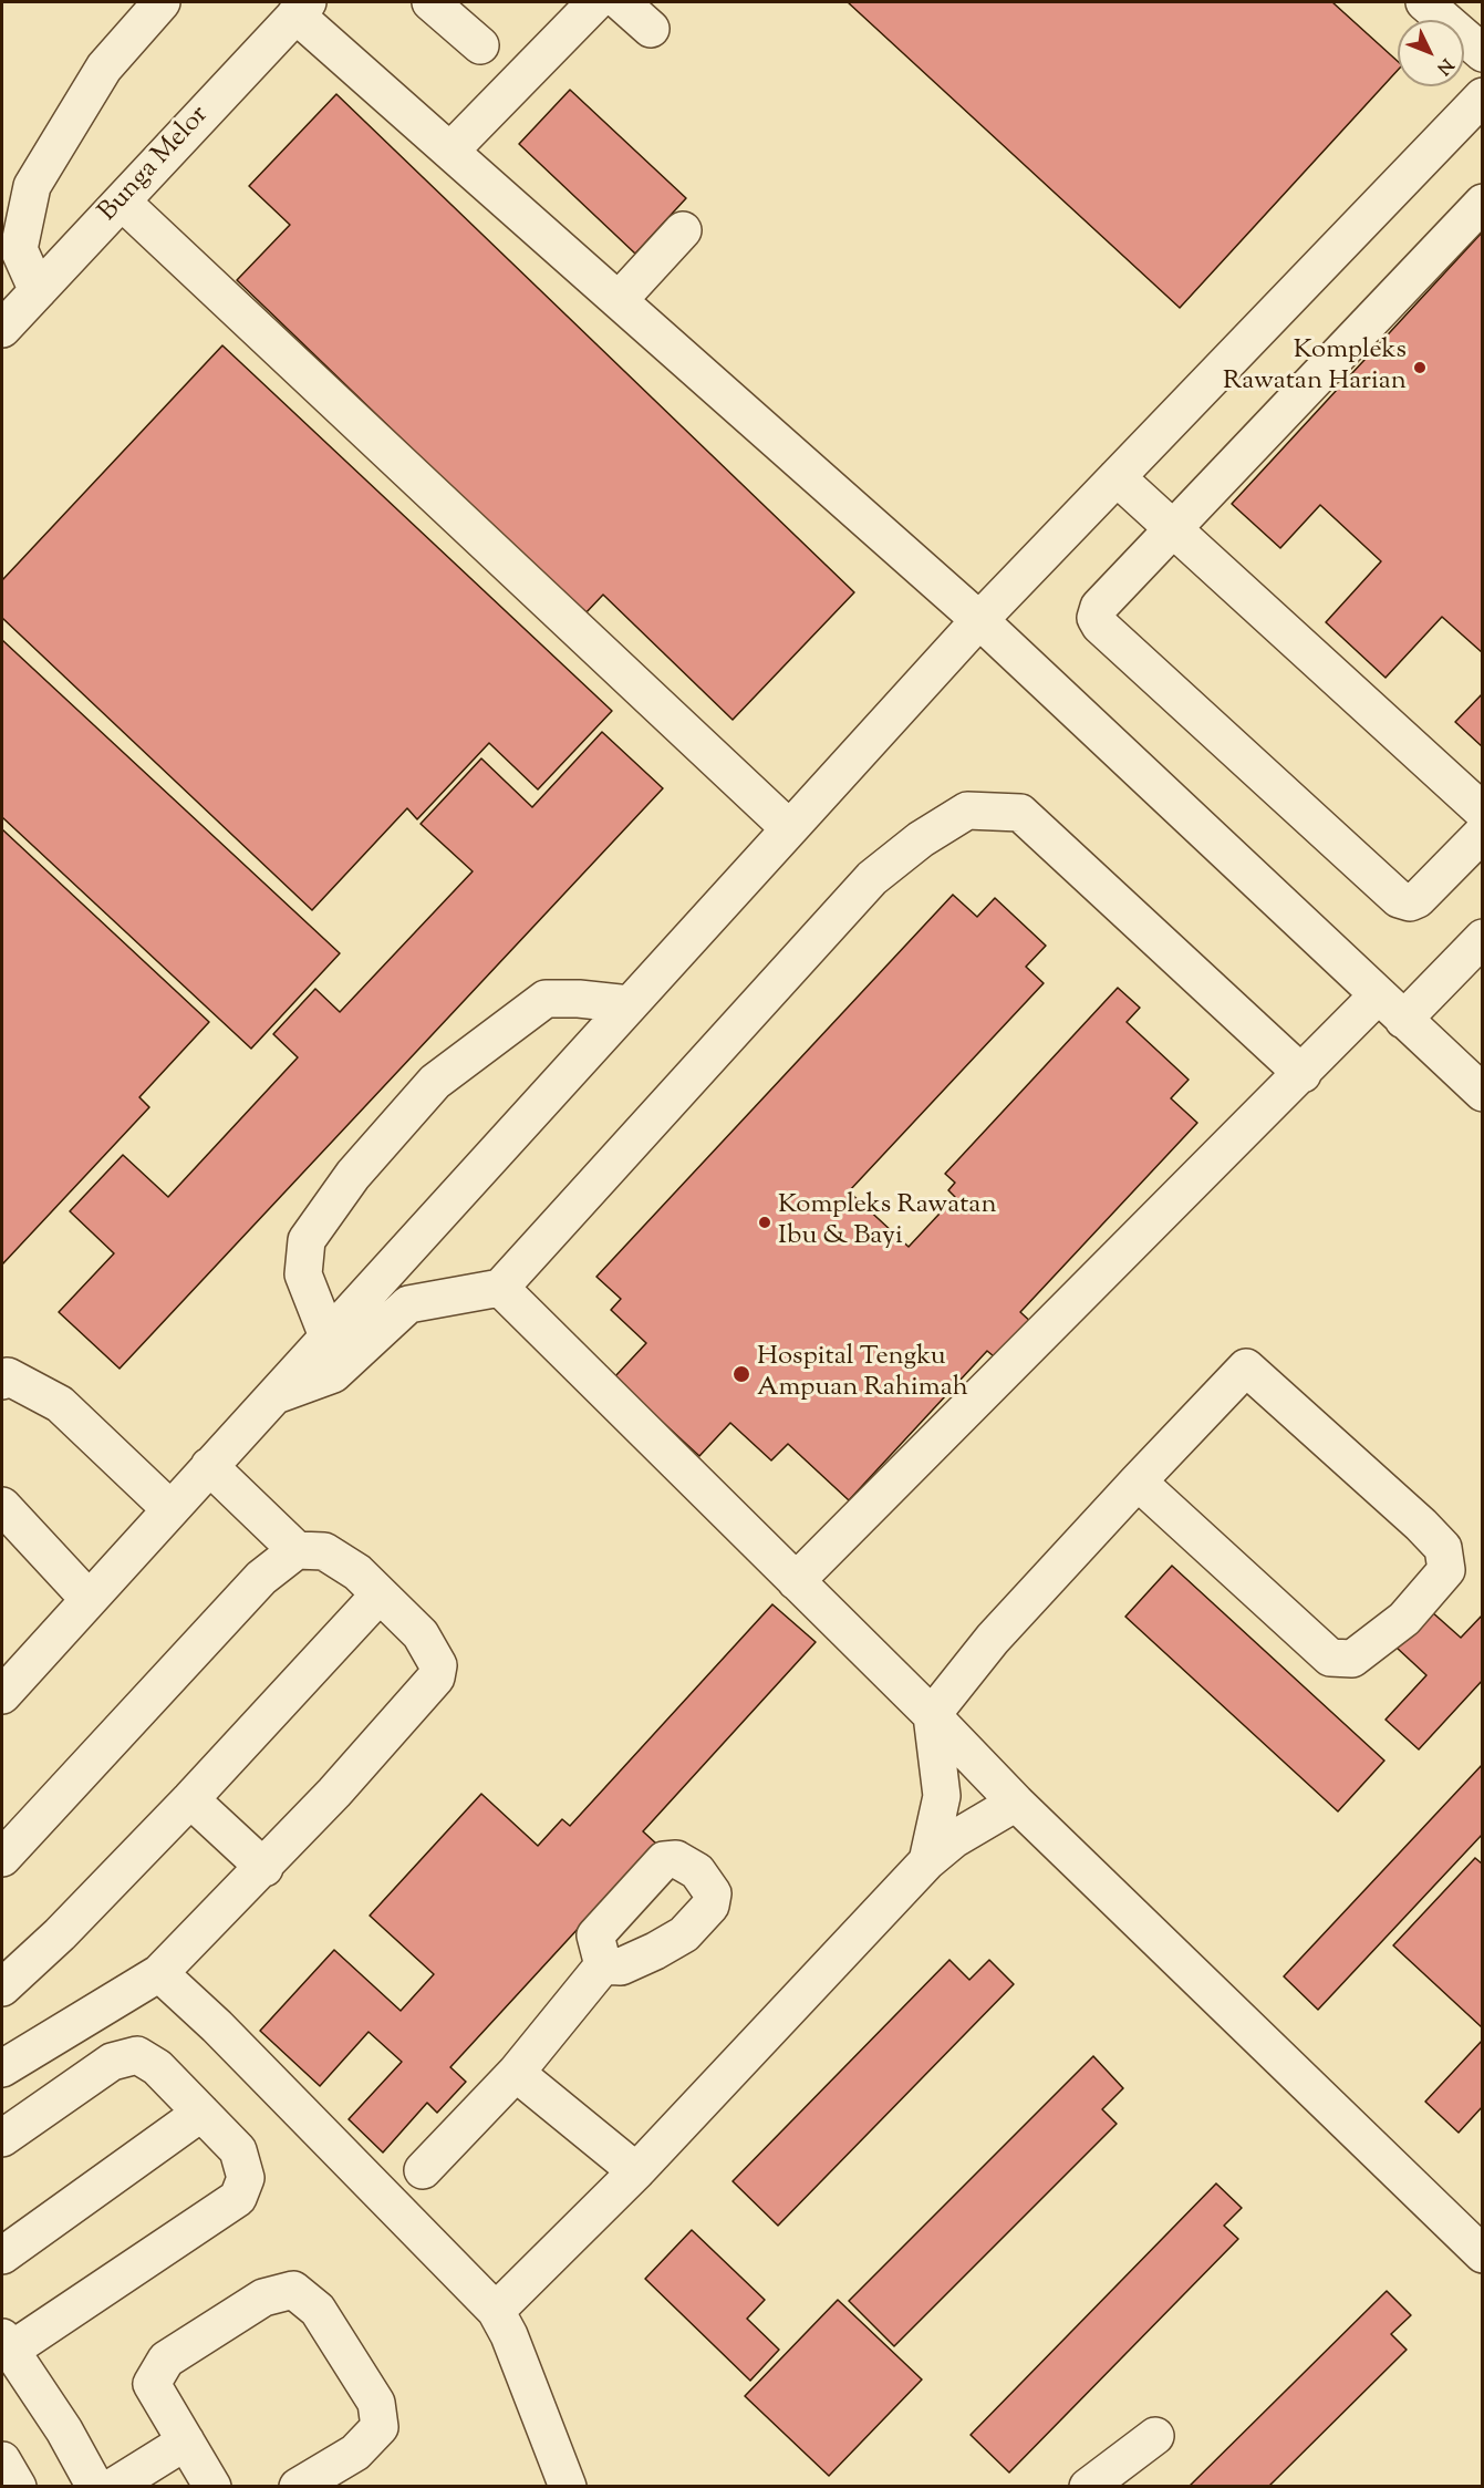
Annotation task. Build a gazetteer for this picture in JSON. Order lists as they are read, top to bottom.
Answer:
{
  "streets": {
    "street": ["Bunga Melor"]
  },
  "places": ["Kompleks Rawatan Harian", "Kompleks Rawatan Ibu & Bayi", "Hospital Tengku Ampuan Rahimah"],
  "north": "bottom right"
}
